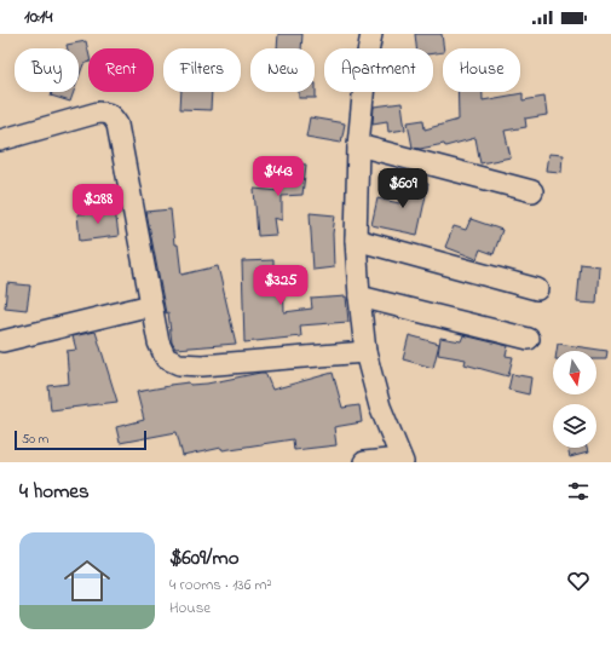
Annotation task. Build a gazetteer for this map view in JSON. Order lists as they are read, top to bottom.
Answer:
{
  "scale_bar": "50 m",
  "north": "bottom",
  "page": {
    "status": "10:14",
    "chip": [
      "Buy",
      "Rent",
      "Filters",
      "New",
      "Apartment",
      "House"
    ],
    "price": [
      "$443",
      "$609",
      "$288",
      "$325"
    ],
    "scale": "50 m",
    "heading": "4 homes",
    "list": [
      {
        "name": "$609/mo",
        "note": "4 rooms · 136 m² · House"
      }
    ]
  }
}
